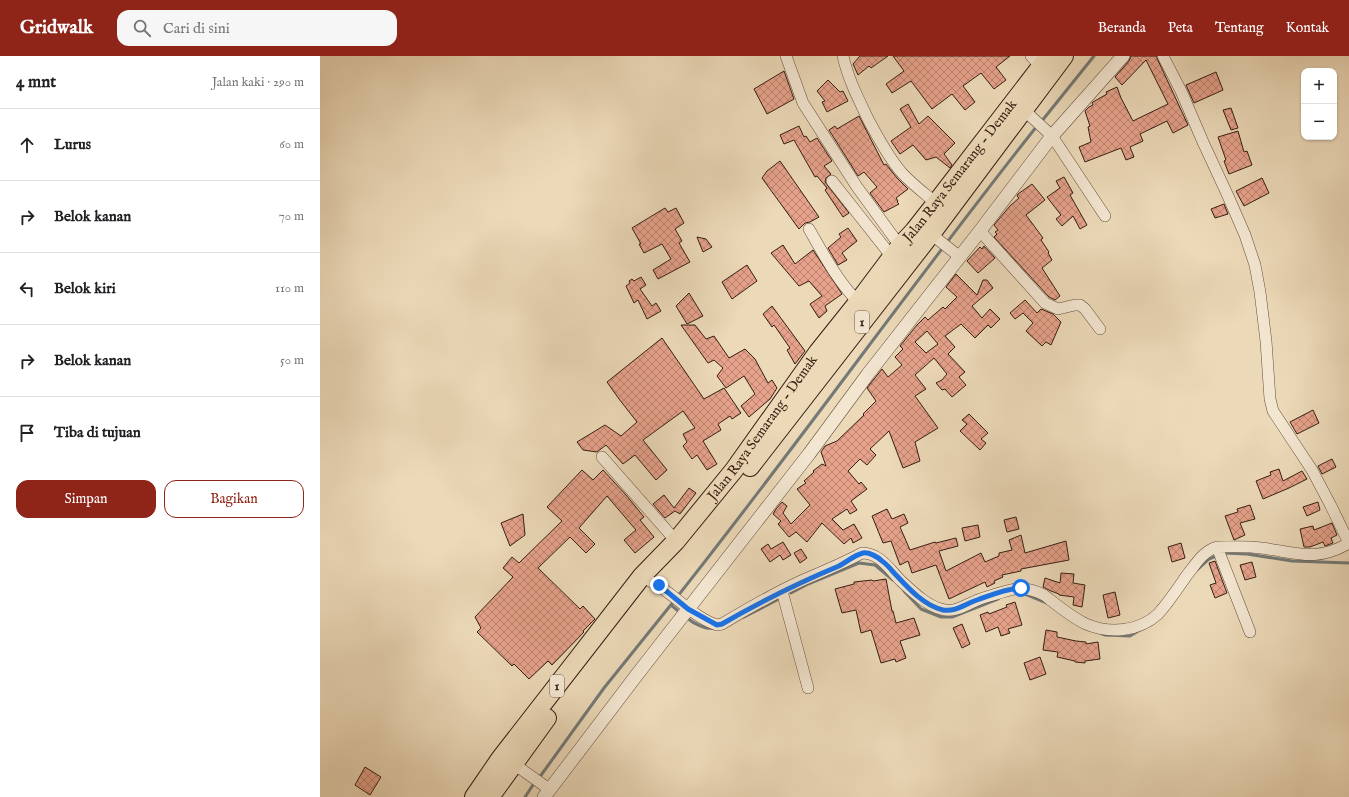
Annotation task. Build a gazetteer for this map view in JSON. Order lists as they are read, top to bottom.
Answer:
{
  "streets": {
    "highway": ["Jalan Raya Semarang - Demak", "1"]
  },
  "page": {
    "header": "Gridwalk",
    "search": "Cari di sini",
    "nav": [
      "Beranda",
      "Peta",
      "Tentang",
      "Kontak"
    ],
    "heading": ["4 mnt", "Jalan kaki · 290 m"],
    "map_buttons": ["+", "−"],
    "list": [
      ["Lurus", "60 m"],
      ["Belok kanan", "70 m"],
      ["Belok kiri", "110 m"],
      ["Belok kanan", "50 m"],
      "Tiba di tujuan"
    ],
    "buttons": ["Simpan", "Bagikan"]
  }
}
